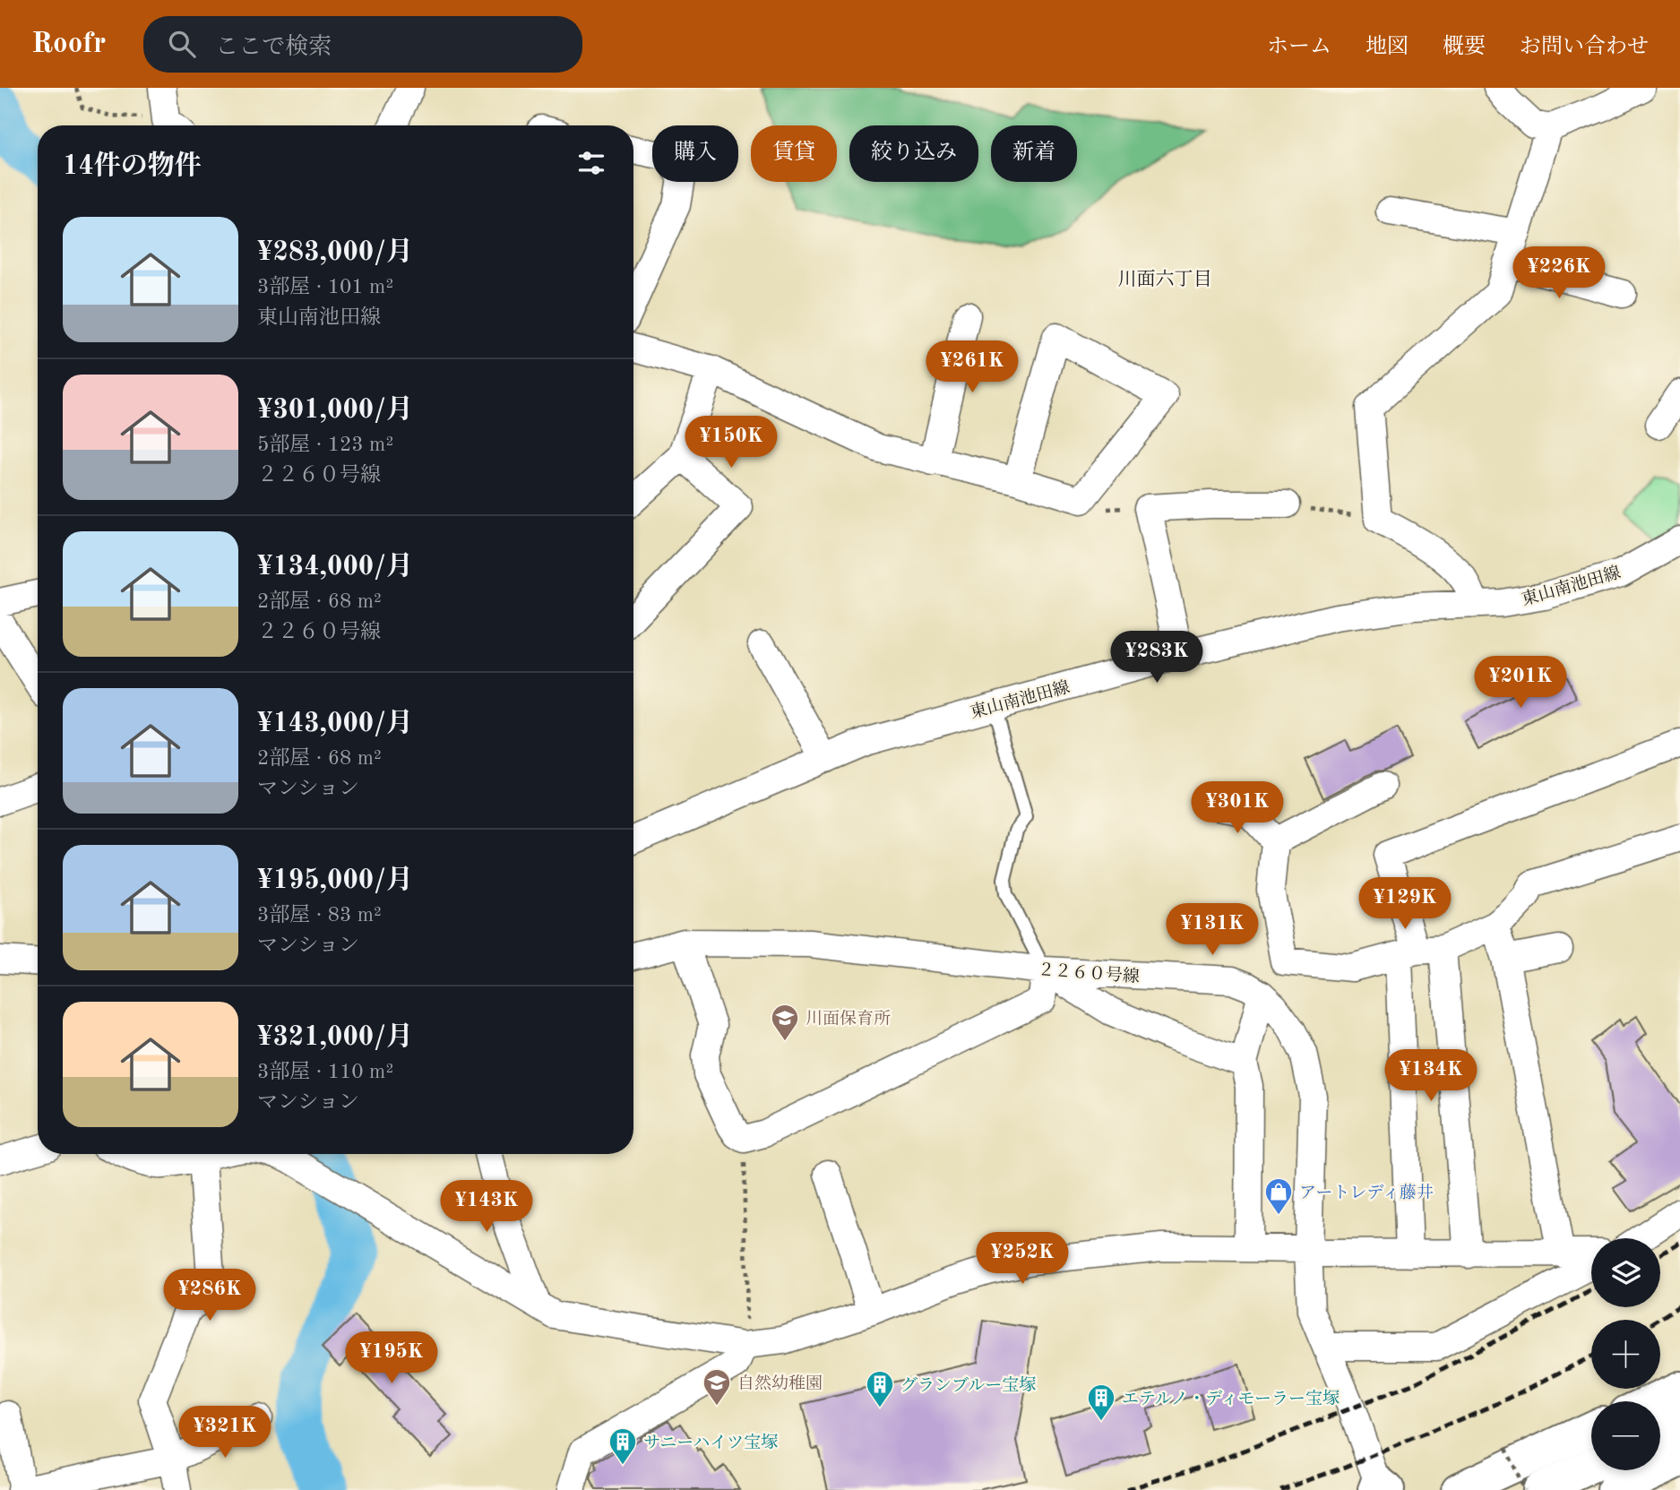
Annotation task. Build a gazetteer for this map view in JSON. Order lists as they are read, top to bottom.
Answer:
{
  "streets": {
    "street": ["東山南池田線", "２２６０号線"]
  },
  "districts": ["川面六丁目"],
  "places": {
    "school or university": ["川面保育所", "自然幼稚園"],
    "shop": ["アートレディ藤井"],
    "building": ["グランブルー宝塚", "エテルノ・ディモーラー宝塚", "サニーハイツ宝塚"]
  },
  "page": {
    "header": "Roofr",
    "search": "ここで検索",
    "nav": [
      "ホーム",
      "地図",
      "概要",
      "お問い合わせ"
    ],
    "chip": [
      "購入",
      "賃貸",
      "絞り込み",
      "新着"
    ],
    "heading": "14件の物件",
    "list": [
      {
        "name": "¥283,000/月",
        "note": "3部屋 · 101 m² · 東山南池田線"
      },
      {
        "name": "¥301,000/月",
        "note": "5部屋 · 123 m² · ２２６０号線"
      },
      {
        "name": "¥134,000/月",
        "note": "2部屋 · 68 m² · ２２６０号線"
      },
      {
        "name": "¥143,000/月",
        "note": "2部屋 · 68 m² · マンション"
      },
      {
        "name": "¥195,000/月",
        "note": "3部屋 · 83 m² · マンション"
      },
      {
        "name": "¥321,000/月",
        "note": "3部屋 · 110 m² · マンション"
      }
    ],
    "price": [
      "¥226K",
      "¥261K",
      "¥150K",
      "¥283K",
      "¥201K",
      "¥301K",
      "¥129K",
      "¥131K",
      "¥134K",
      "¥143K",
      "¥252K",
      "¥286K",
      "¥195K",
      "¥321K"
    ],
    "map_buttons": ["+", "−"]
  }
}
